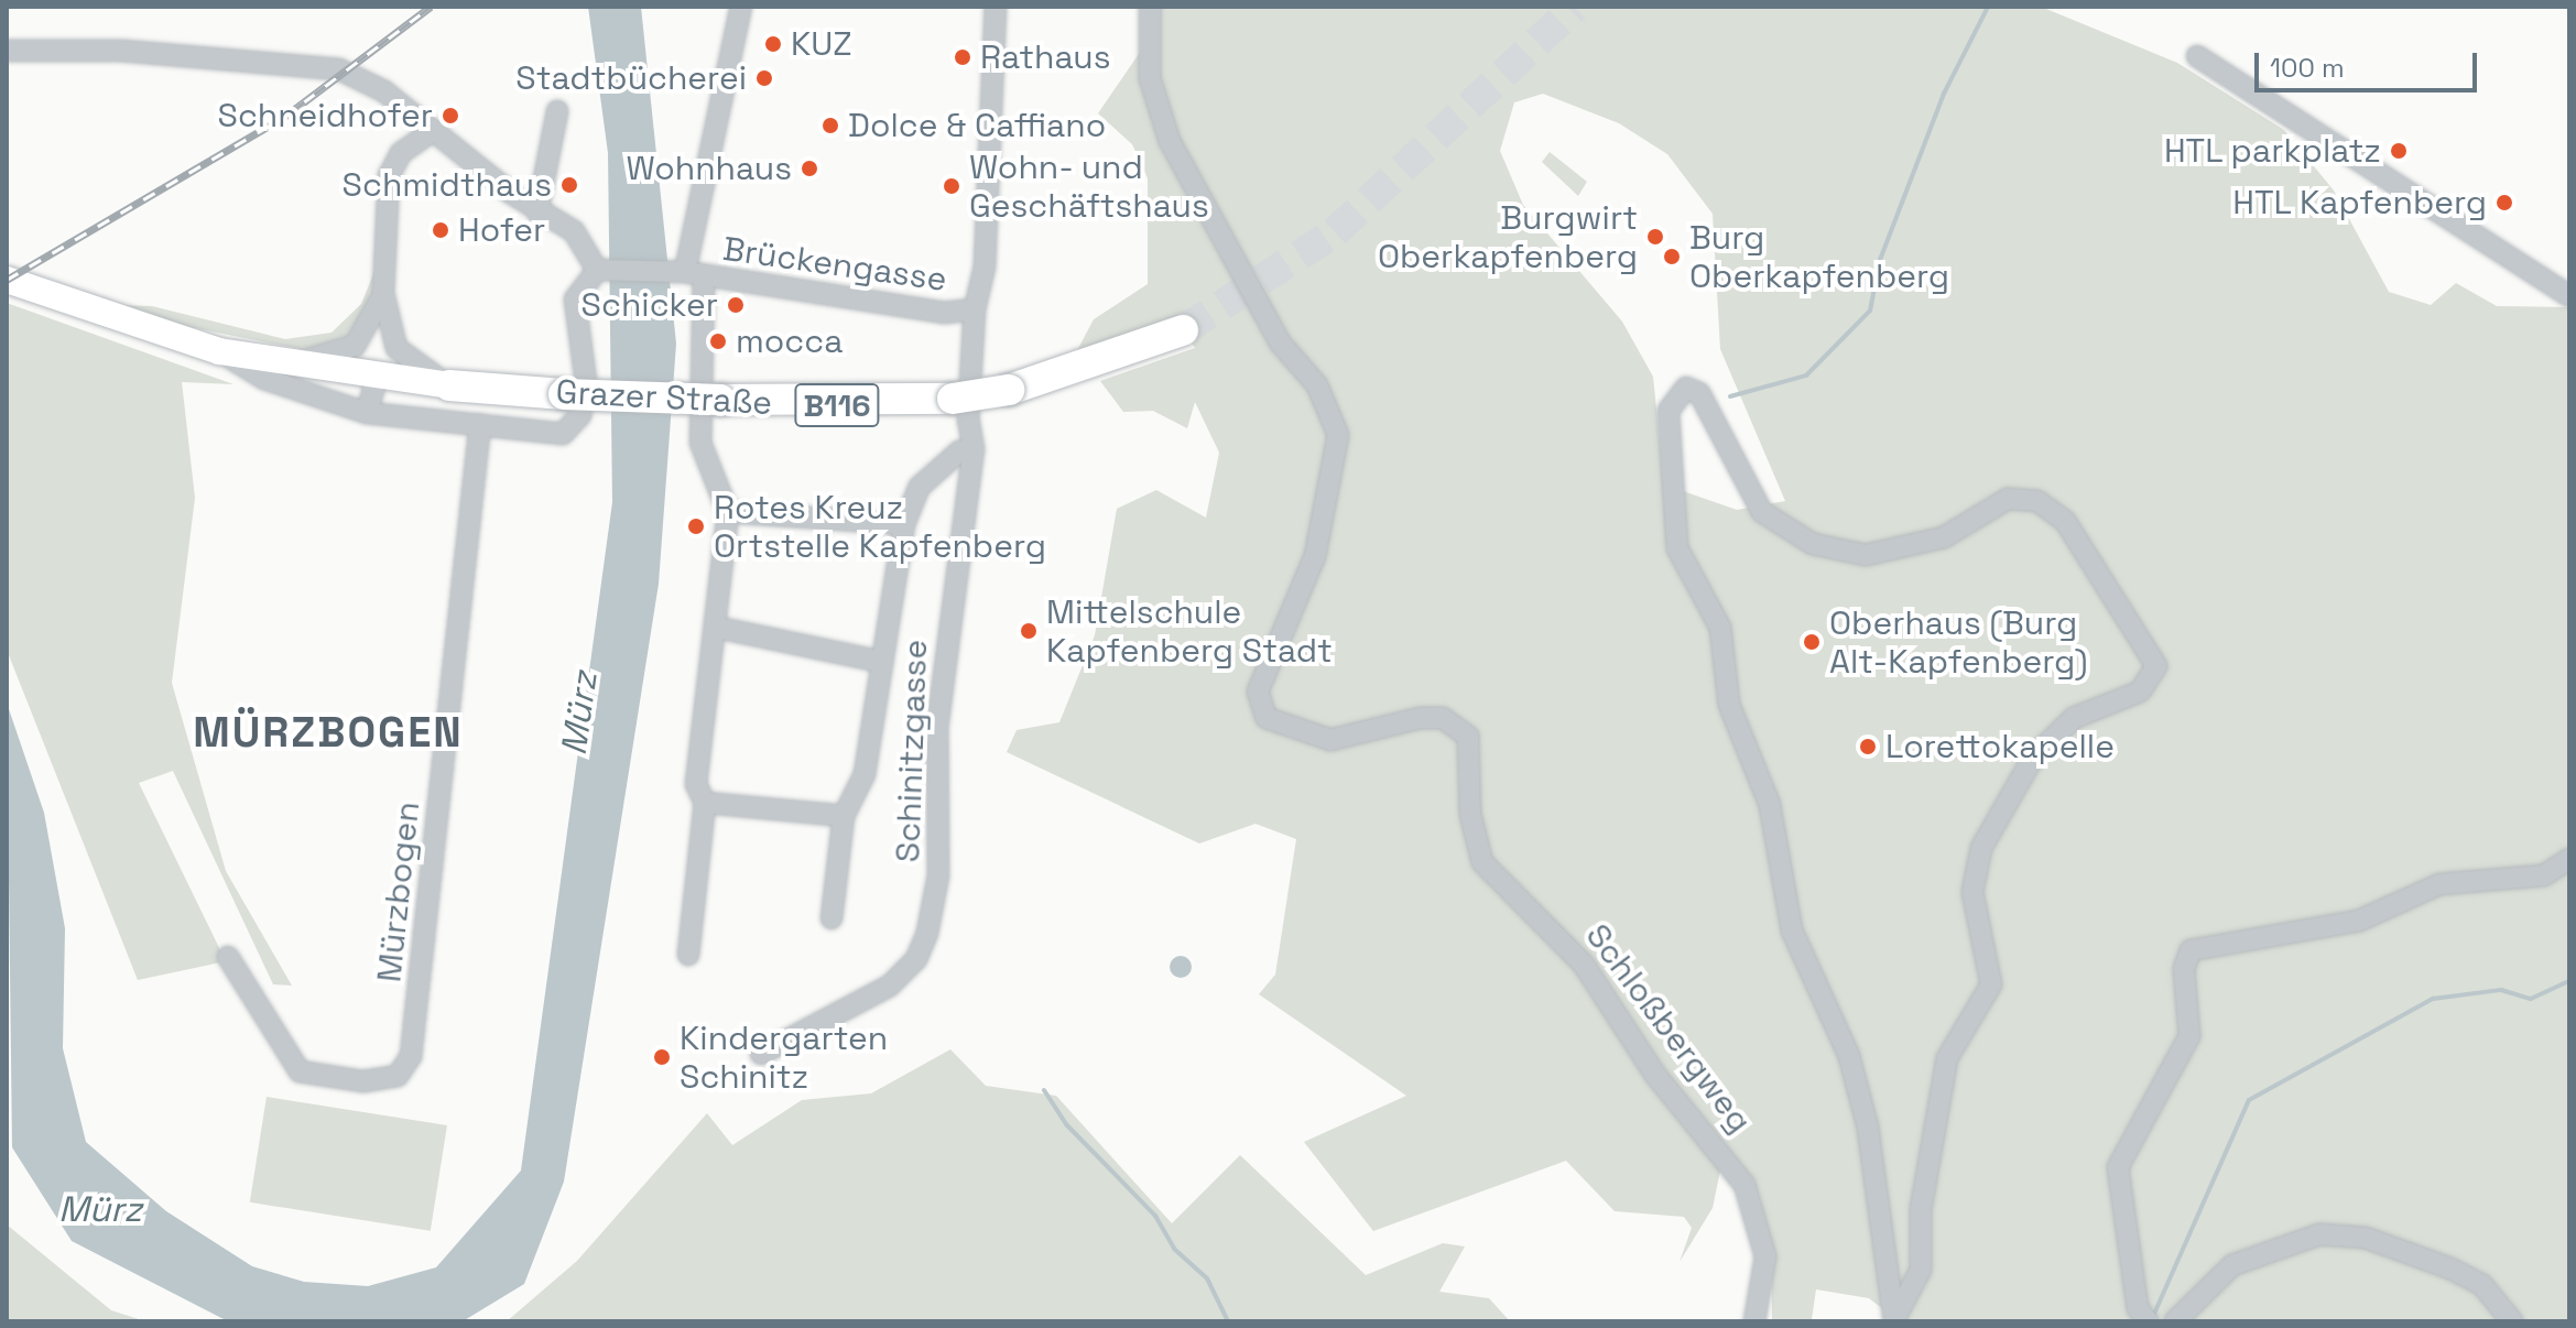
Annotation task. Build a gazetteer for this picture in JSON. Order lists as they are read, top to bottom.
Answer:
{
  "streets": {
    "highway": ["Grazer Straße", "B116"],
    "street": [
      "Brückengasse",
      "Schinitzgasse",
      "Mürzbogen",
      "Schloßbergweg"
    ]
  },
  "crossings": [
    ["Brückengasse", "Schinitzgasse"]
  ],
  "districts": ["MÜRZBOGEN"],
  "water": ["Mürz"],
  "places": [
    "KUZ",
    "Rathaus",
    "Stadtbücherei",
    "Schneidhofer",
    "Dolce & Caffiano",
    "HTL parkplatz",
    "Wohnhaus",
    "Schmidthaus",
    "Wohn- und Geschäftshaus",
    "HTL Kapfenberg",
    "Hofer",
    "Burgwirt Oberkapfenberg",
    "Burg Oberkapfenberg",
    "Schicker",
    "mocca",
    "Rotes Kreuz Ortstelle Kapfenberg",
    "Mittelschule Kapfenberg Stadt",
    "Oberhaus (Burg Alt-Kapfenberg)",
    "Lorettokapelle",
    "Kindergarten Schinitz"
  ],
  "scale_bar": "100 m"
}
